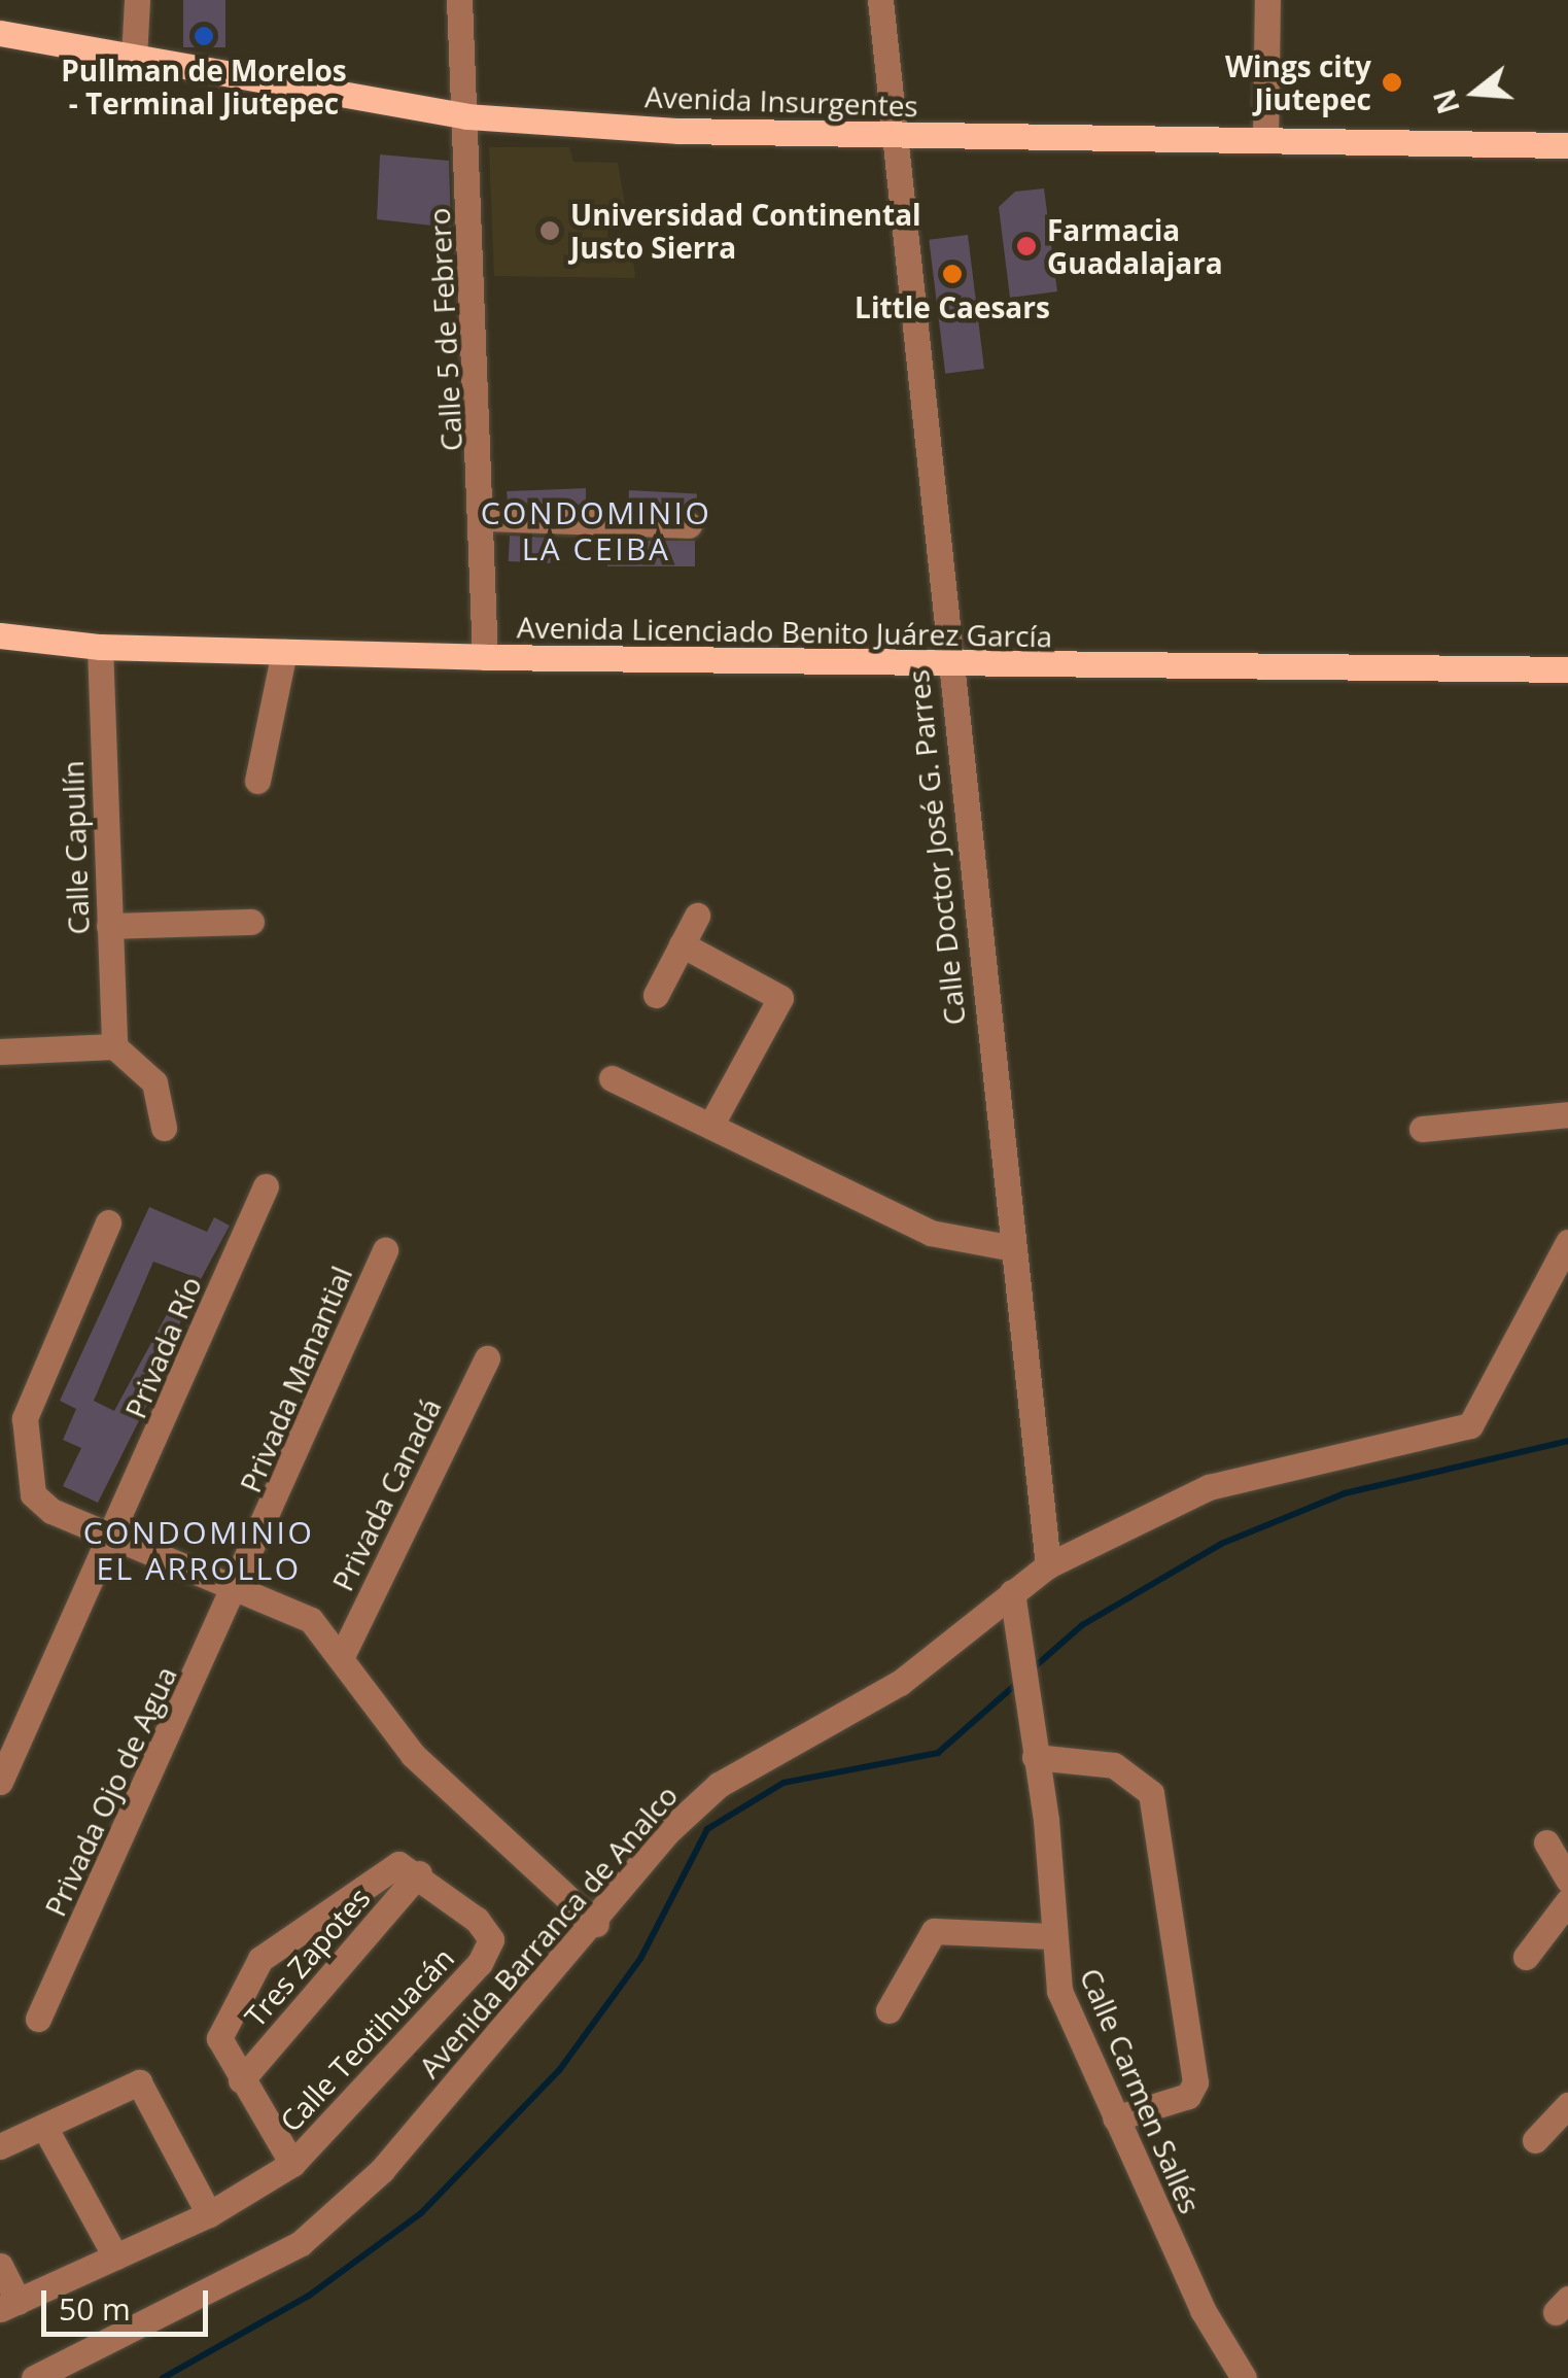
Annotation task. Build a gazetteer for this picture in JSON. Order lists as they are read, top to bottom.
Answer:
{
  "streets": {
    "main road": ["Avenida Insurgentes", "Avenida Licenciado Benito Juárez García"],
    "street": [
      "Calle 5 de Febrero",
      "Calle Capulín",
      "Calle Doctor José G. Parres",
      "Privada Río",
      "Privada Manantial",
      "Privada Canadá",
      "Privada Ojo de Agua",
      "Avenida Barranca de Analco",
      "Tres Zapotes",
      "Calle Teotihuacán",
      "Calle Carmen Sallés"
    ]
  },
  "crossings": [
    ["Avenida Insurgentes", "Calle 5 de Febrero"],
    ["Avenida Insurgentes", "Calle Doctor José G. Parres"],
    ["Calle 5 de Febrero", "Avenida Licenciado Benito Juárez García"],
    ["Avenida Licenciado Benito Juárez García", "Calle Capulín"],
    ["Avenida Licenciado Benito Juárez García", "Calle Doctor José G. Parres"],
    ["Calle Doctor José G. Parres", "Avenida Barranca de Analco"],
    ["Privada Manantial", "Privada Ojo de Agua"],
    ["Avenida Barranca de Analco", "Calle Carmen Sallés"],
    ["Tres Zapotes", "Calle Teotihuacán"]
  ],
  "districts": ["CONDOMINIO LA CEIBA", "CONDOMINIO EL ARROLLO"],
  "places": [
    "Pullman de Morelos - Terminal Jiutepec",
    "Wings city Jiutepec",
    "Universidad Continental Justo Sierra",
    "Farmacia Guadalajara",
    "Little Caesars"
  ],
  "scale_bar": "50 m",
  "north": "left"
}
